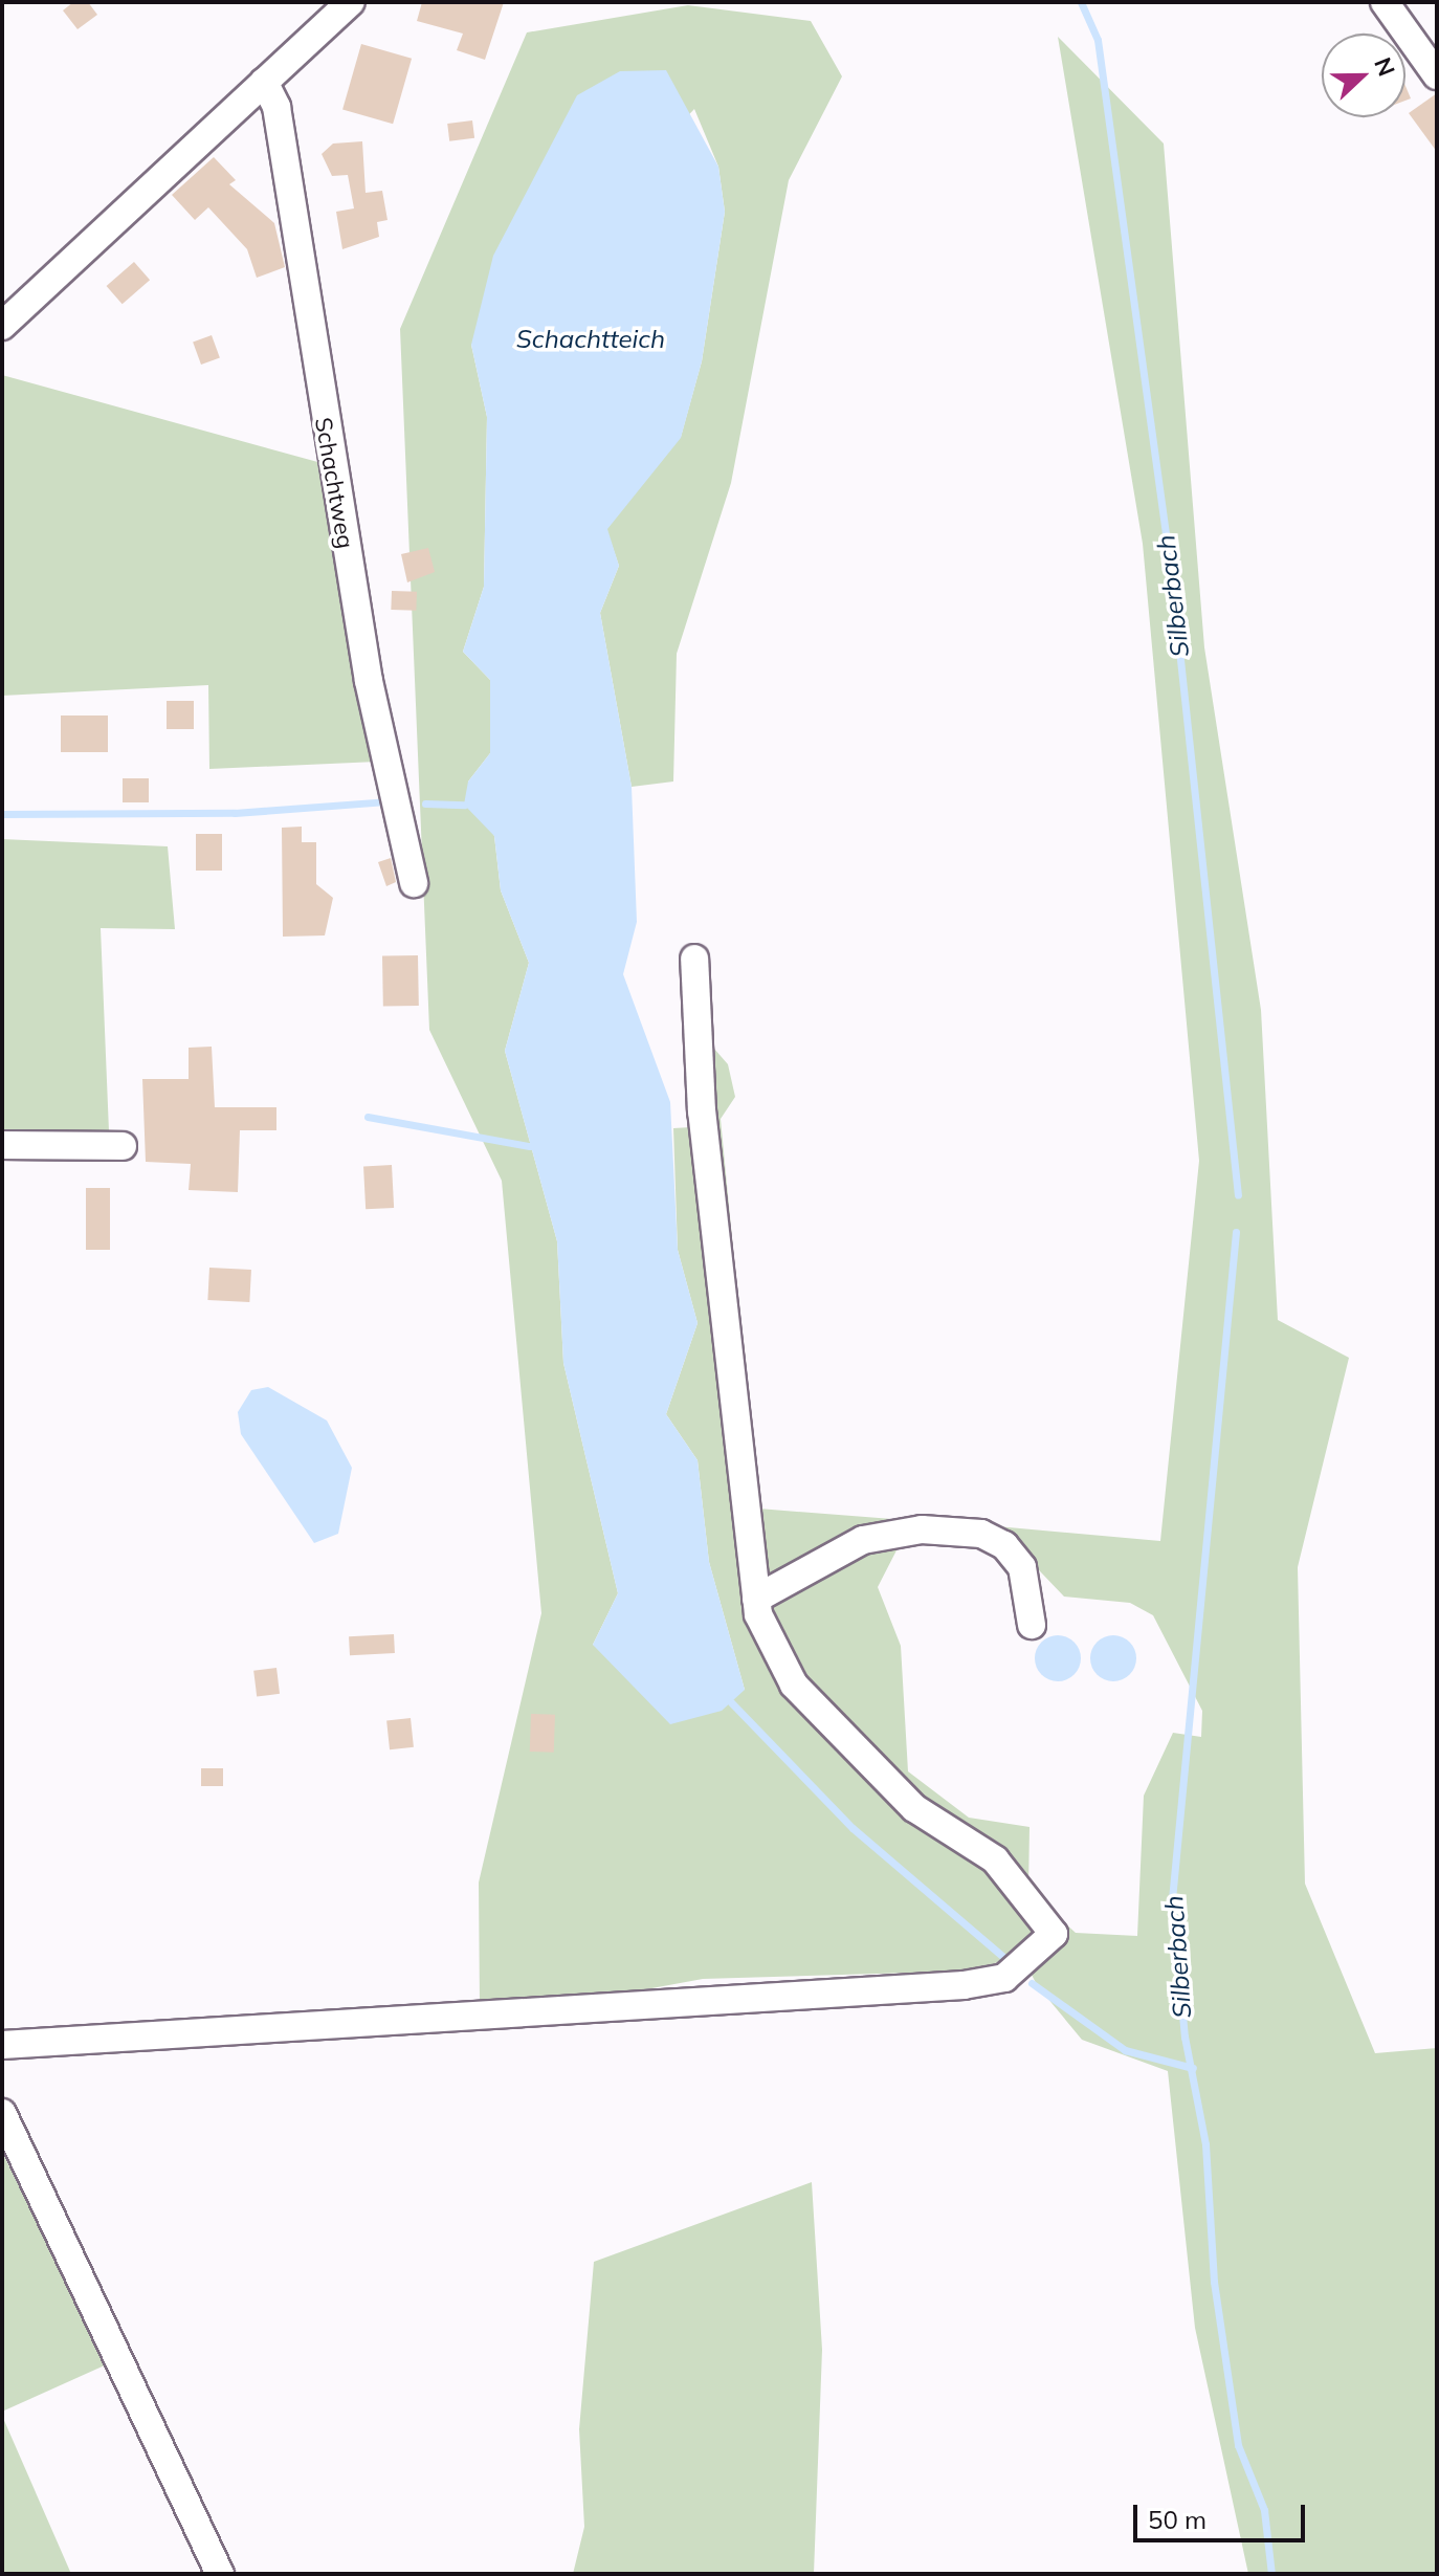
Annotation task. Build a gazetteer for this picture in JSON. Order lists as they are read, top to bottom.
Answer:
{
  "streets": {
    "street": ["Schachtweg"]
  },
  "water": ["Schachtteich", "Silberbach"],
  "scale_bar": "50 m",
  "north": "right"
}
